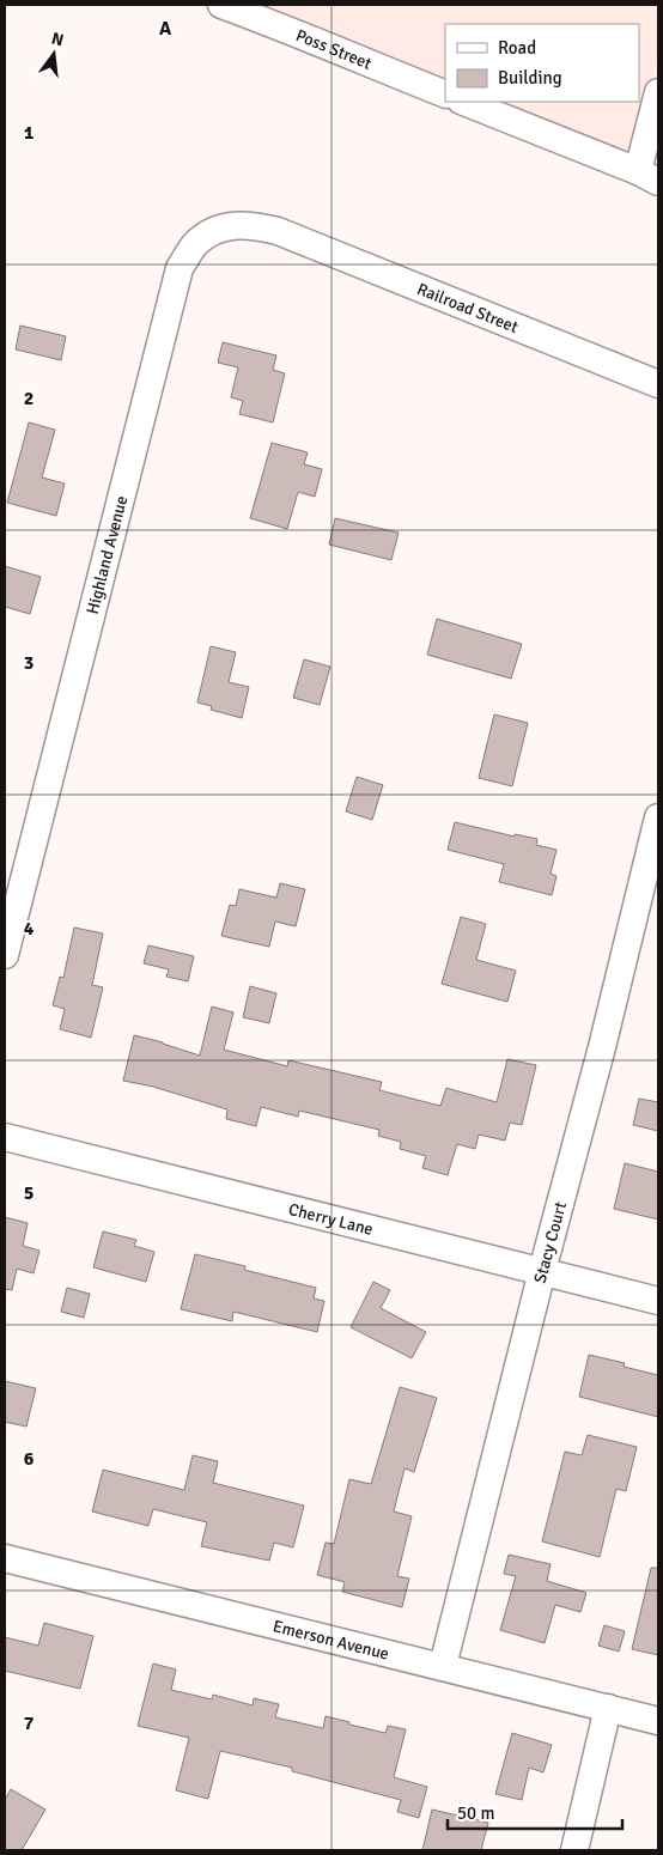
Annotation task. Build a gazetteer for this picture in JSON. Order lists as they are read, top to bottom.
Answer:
{
  "streets": {
    "street": [
      "Poss Street",
      "Railroad Street",
      "Highland Avenue",
      "Cherry Lane",
      "Stacy Court",
      "Emerson Avenue"
    ]
  },
  "crossings": [
    ["Railroad Street", "Highland Avenue"],
    ["Cherry Lane", "Stacy Court"],
    ["Stacy Court", "Emerson Avenue"]
  ],
  "legend": ["Road", "Building"],
  "scale_bar": "50 m",
  "north": "top",
  "grid": {
    "columns": ["A"],
    "rows": [
      "1",
      "2",
      "3",
      "4",
      "5",
      "6",
      "7"
    ]
  }
}
